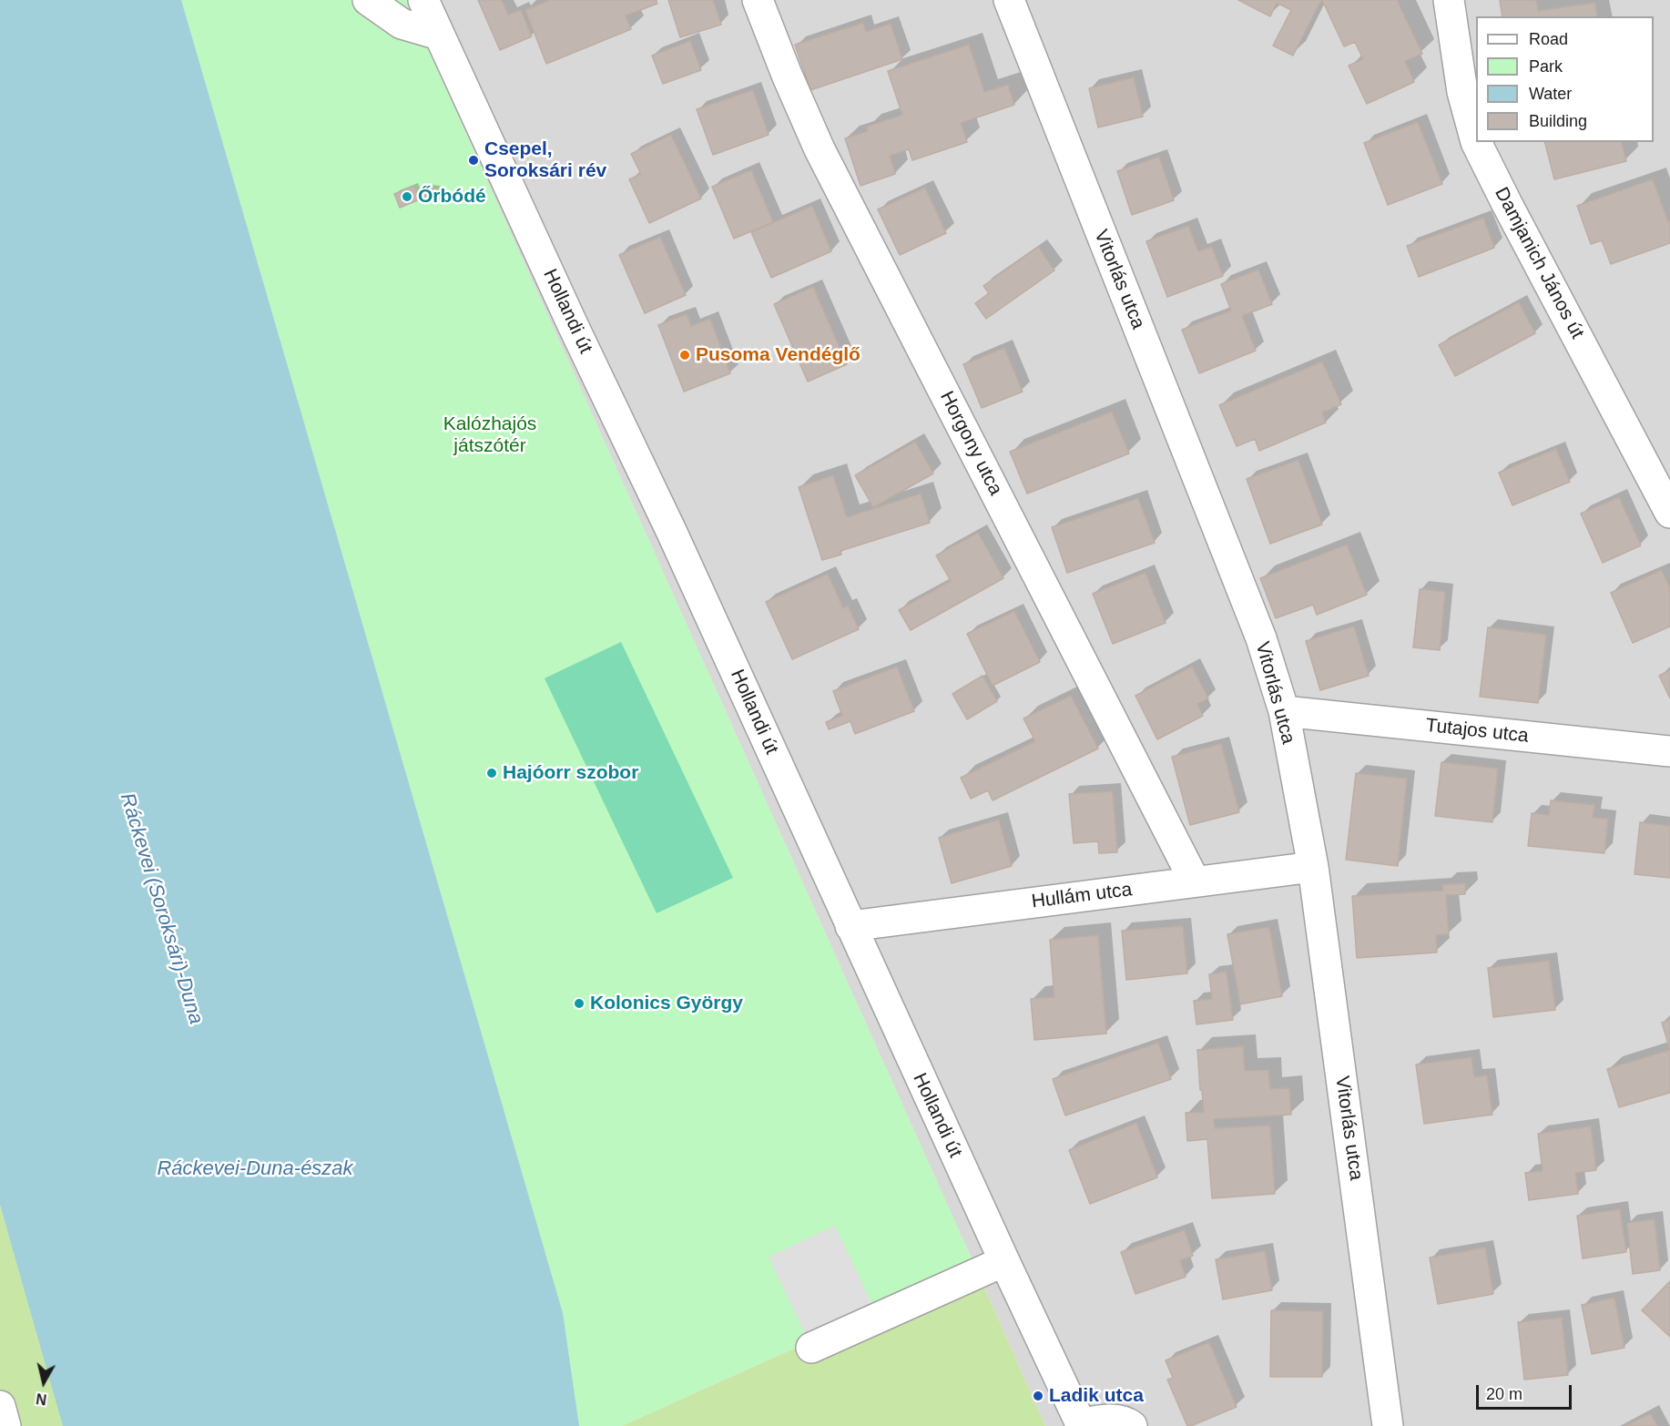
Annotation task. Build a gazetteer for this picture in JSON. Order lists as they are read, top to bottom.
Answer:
{
  "streets": {
    "street": [
      "Damjanich János út",
      "Vitorlás utca",
      "Hollandi út",
      "Horgony utca",
      "Tutajos utca",
      "Hullám utca"
    ]
  },
  "crossings": [
    ["Vitorlás utca", "Tutajos utca"],
    ["Vitorlás utca", "Hullám utca"],
    ["Hollandi út", "Hullám utca"],
    ["Horgony utca", "Hullám utca"]
  ],
  "water": ["Ráckevei (Soroksári)-Duna", "Ráckevei-Duna-észak"],
  "parks": ["Kalózhajós játszótér"],
  "places": [
    "Csepel, Soroksári rév",
    "Őrbódé",
    "Pusoma Vendéglő",
    "Hajóorr szobor",
    "Kolonics György",
    "Ladik utca"
  ],
  "legend": [
    "Road",
    "Park",
    "Water",
    "Building"
  ],
  "scale_bar": "20 m",
  "north": "bottom"
}
